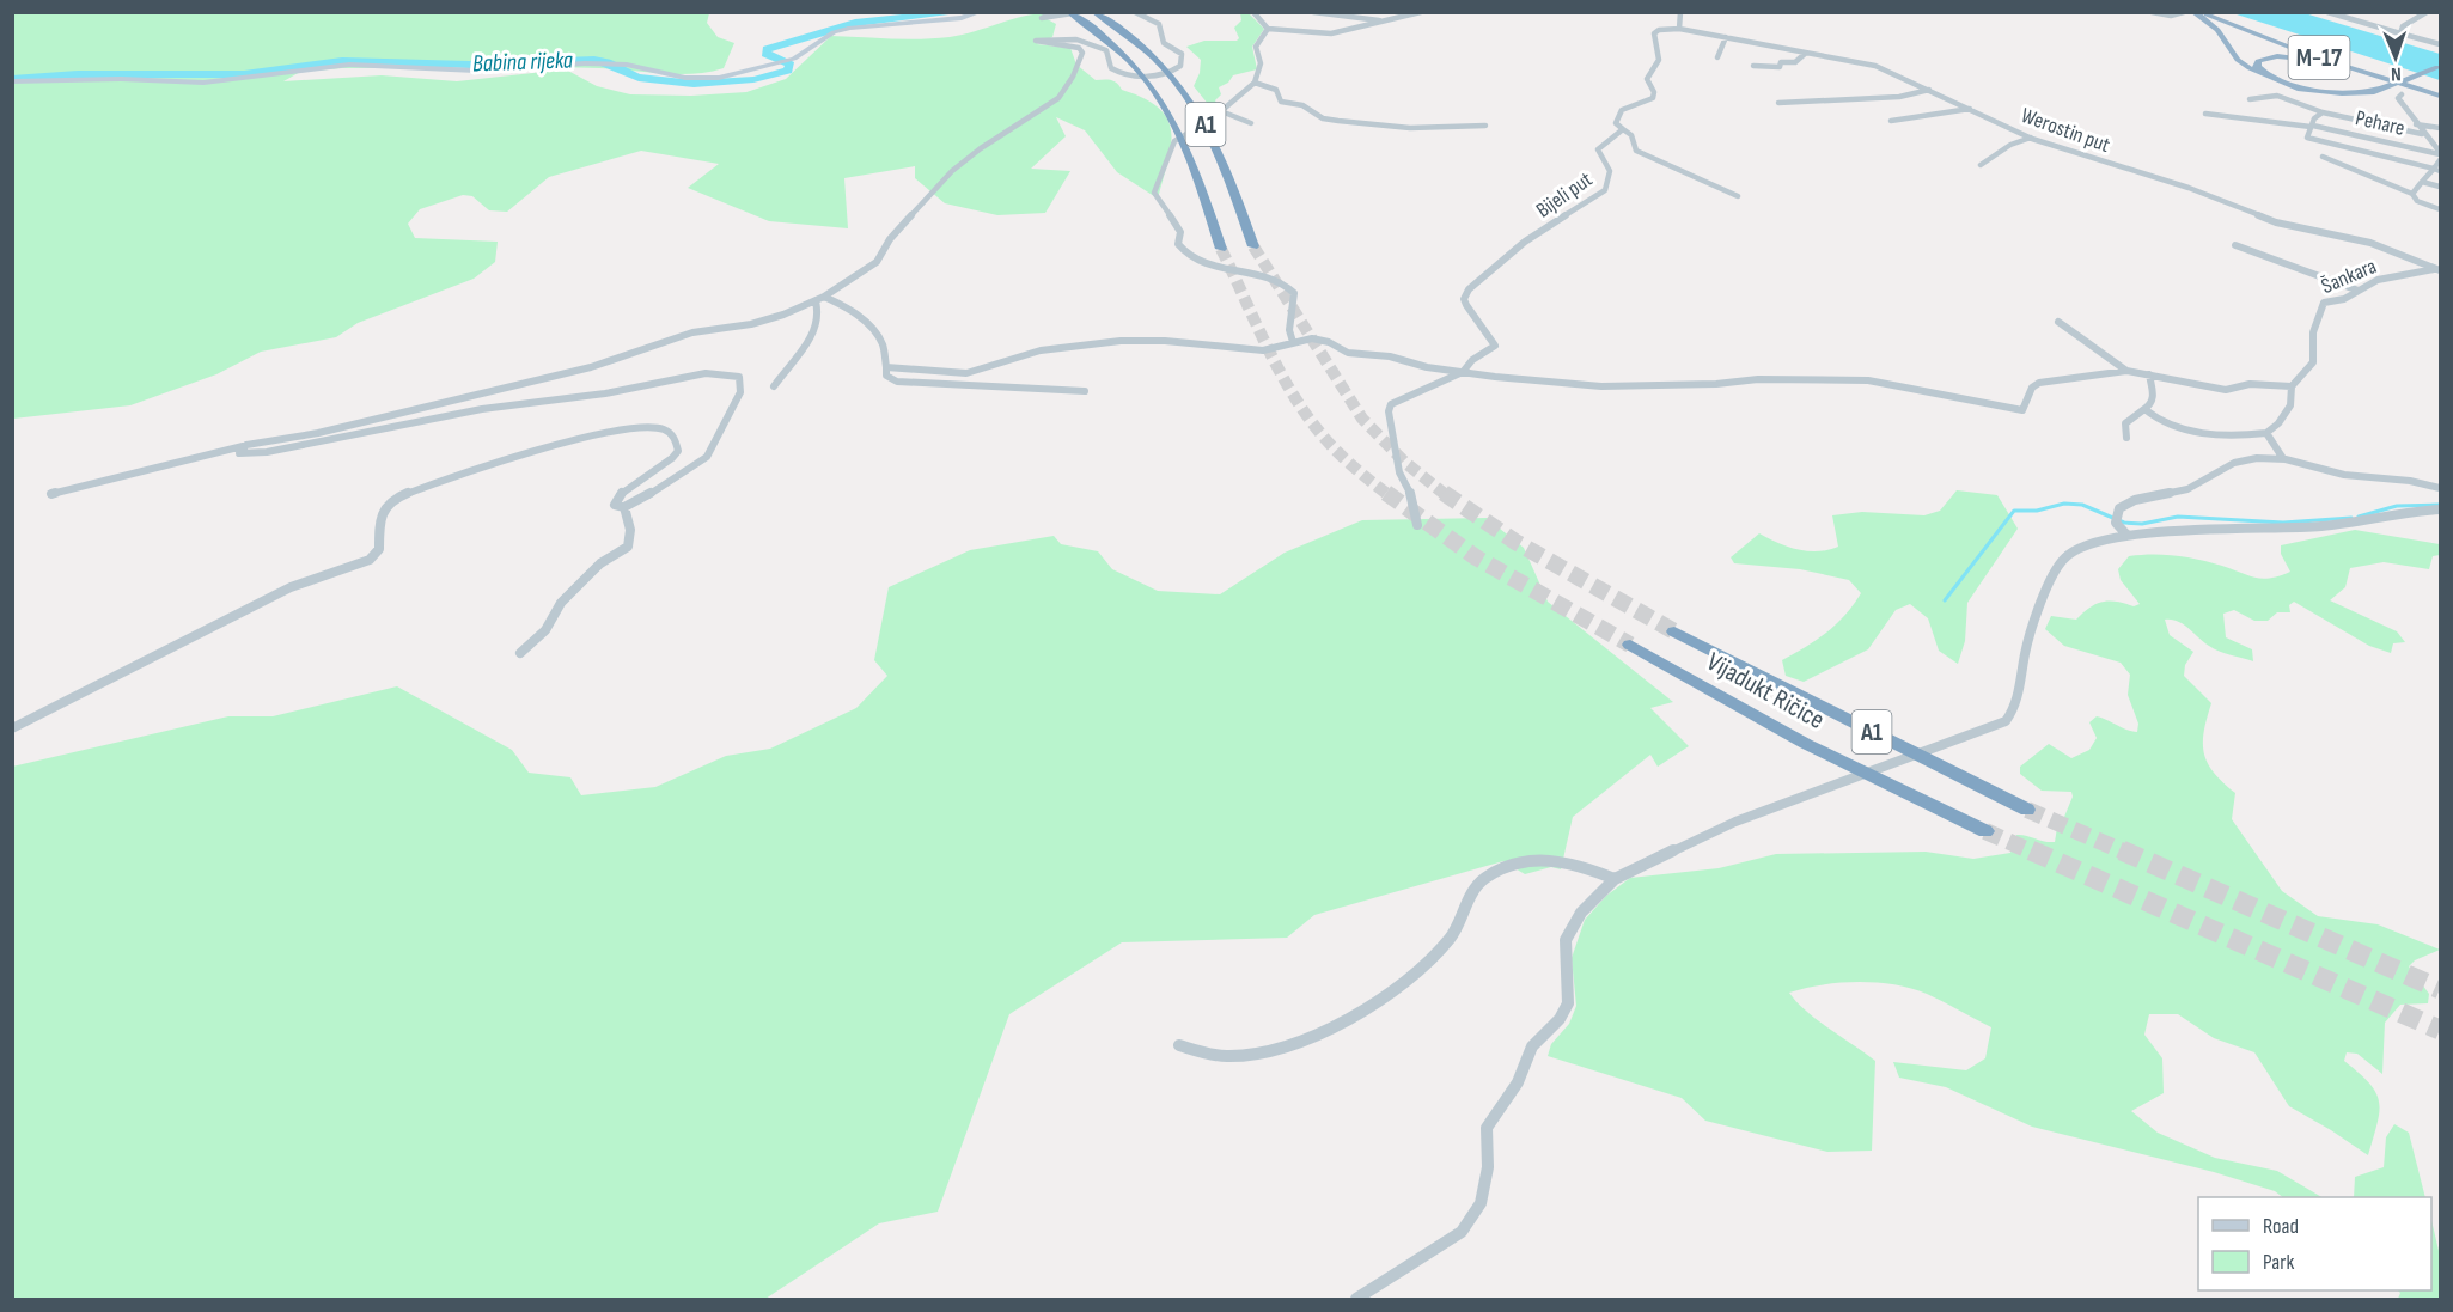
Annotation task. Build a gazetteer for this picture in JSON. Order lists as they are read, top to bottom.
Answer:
{
  "streets": {
    "highway": ["M-17", "A1", "Vijadukt Ričice"],
    "street": [
      "Pehare",
      "Werostin put",
      "Bijeli put",
      "Šankara"
    ]
  },
  "crossings": [
    ["Werostin put", "Bijeli put"],
    ["Werostin put", "Šankara"]
  ],
  "water": ["Babina rijeka"],
  "legend": ["Road", "Park"],
  "north": "bottom"
}
